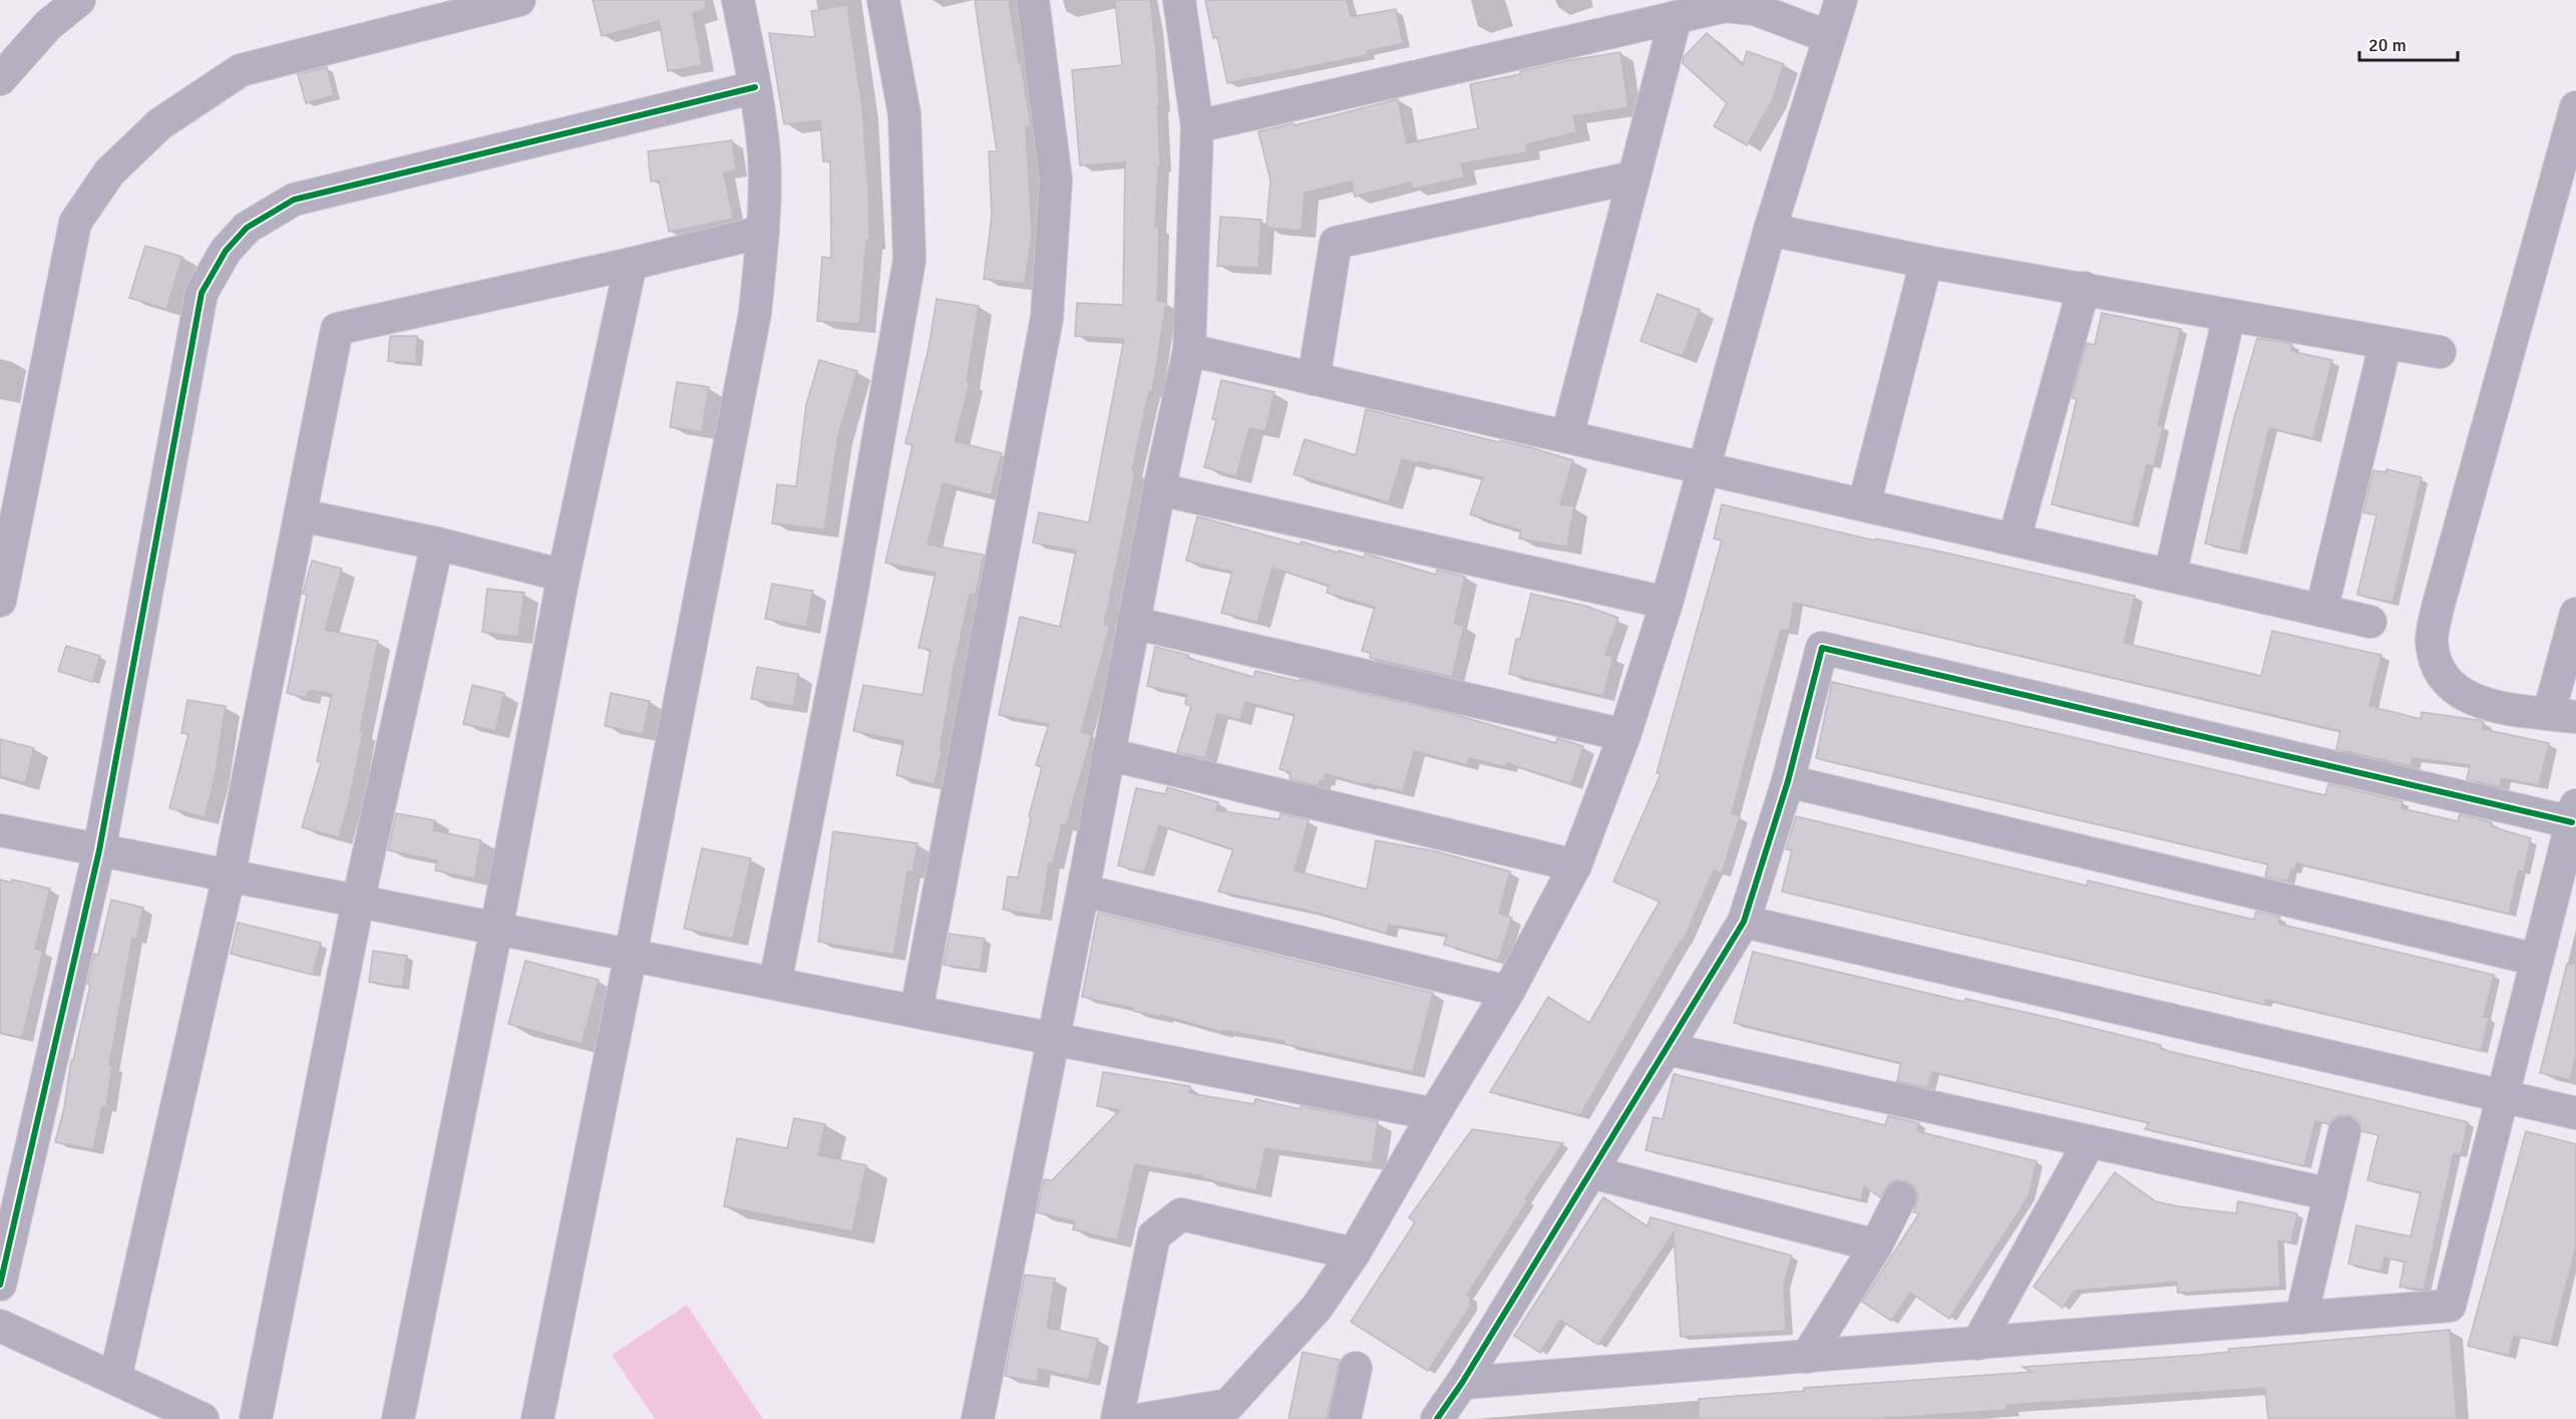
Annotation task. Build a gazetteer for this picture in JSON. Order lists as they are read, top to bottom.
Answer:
{
  "scale_bar": "20 m"
}
